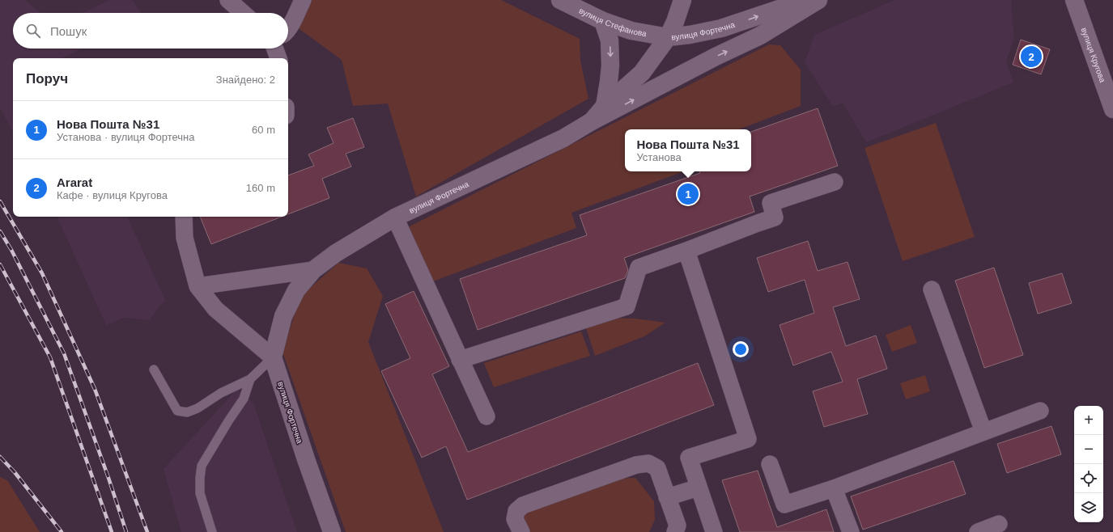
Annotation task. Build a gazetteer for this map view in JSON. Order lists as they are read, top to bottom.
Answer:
{
  "streets": {
    "street": ["вулиця Стефанова", "вулиця Фортечна", "вулиця Кругова"]
  },
  "crossings": [
    ["вулиця Стефанова", "вулиця Фортечна"]
  ],
  "page": {
    "search": "Пошук",
    "pins": ["2", "1"],
    "heading": ["Поруч", "Знайдено: 2"],
    "list": [
      {
        "mark": "1",
        "name": "Нова Пошта №31",
        "note": "Установа · вулиця Фортечна",
        "value": "60 m"
      },
      {
        "mark": "2",
        "name": "Ararat",
        "note": "Кафе · вулиця Кругова",
        "value": "160 m"
      }
    ],
    "popup": ["Нова Пошта №31", "Установа"],
    "map_buttons": ["+", "−"]
  }
}
